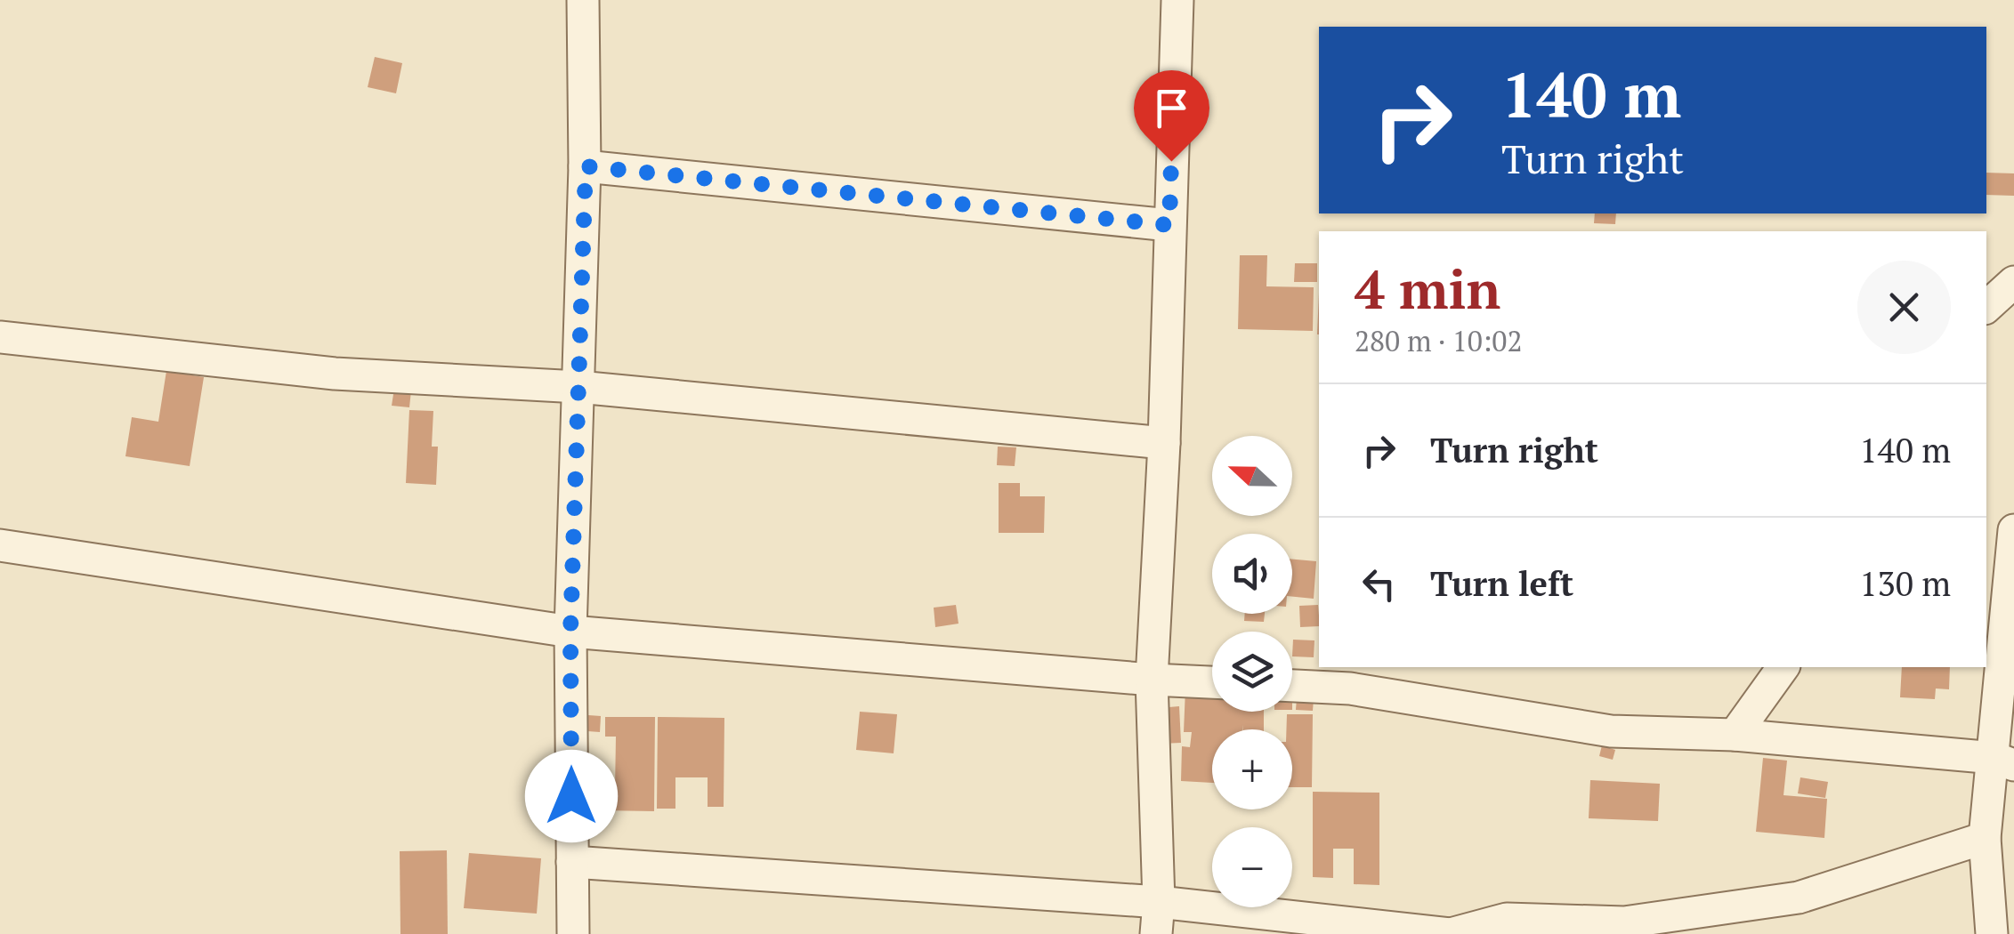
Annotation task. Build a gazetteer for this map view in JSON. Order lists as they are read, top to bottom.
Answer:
{
  "north": "left",
  "page": {
    "turn": ["140 m", "Turn right"],
    "heading": ["4 min", "280 m · 10:02"],
    "list": [
      {
        "name": "Turn right",
        "value": "140 m"
      },
      {
        "name": "Turn left",
        "value": "130 m"
      }
    ],
    "map_buttons": ["+", "−"]
  }
}
